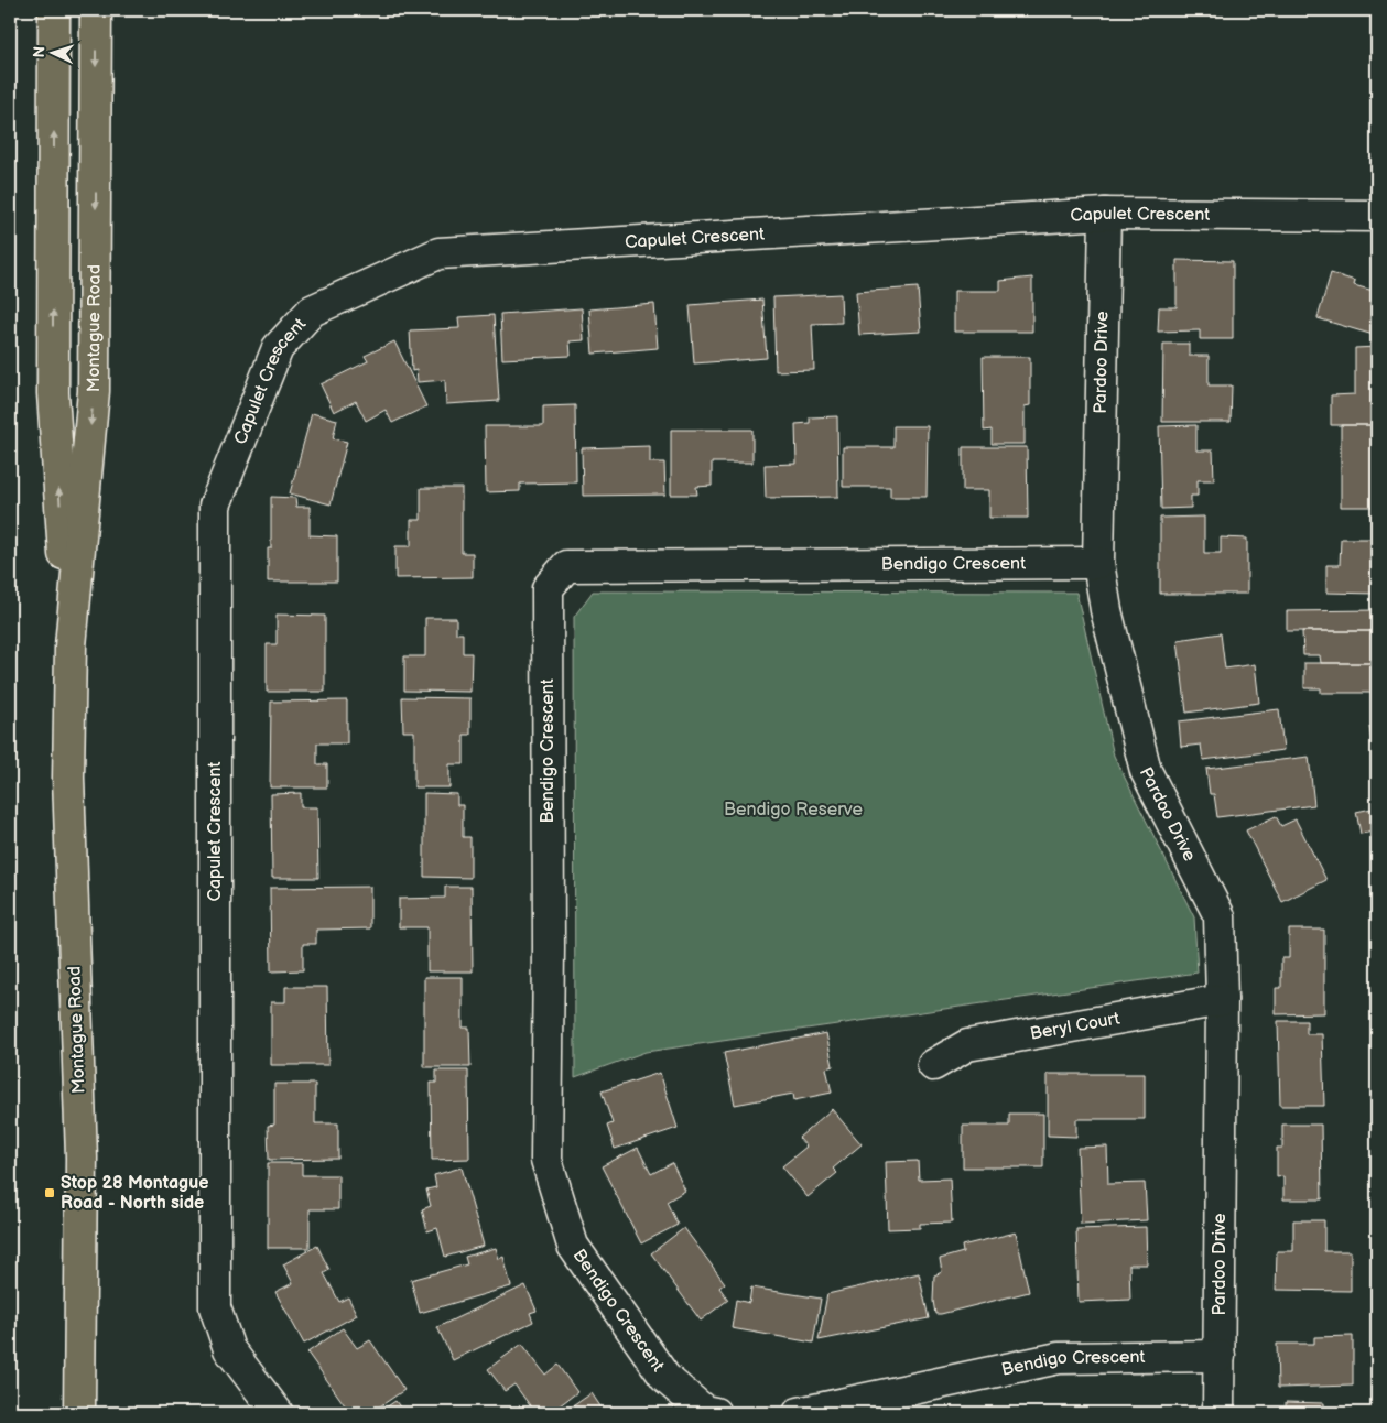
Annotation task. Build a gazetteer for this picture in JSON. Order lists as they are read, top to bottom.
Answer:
{
  "streets": {
    "main road": ["Montague Road"],
    "street": [
      "Capulet Crescent",
      "Pardoo Drive",
      "Bendigo Crescent",
      "Beryl Court"
    ]
  },
  "crossings": [
    ["Capulet Crescent", "Pardoo Drive"],
    ["Pardoo Drive", "Bendigo Crescent"],
    ["Pardoo Drive", "Beryl Court"]
  ],
  "parks": ["Bendigo Reserve"],
  "places": {
    "transit": ["Stop 28 Montague Road - North side"]
  },
  "north": "left"
}
